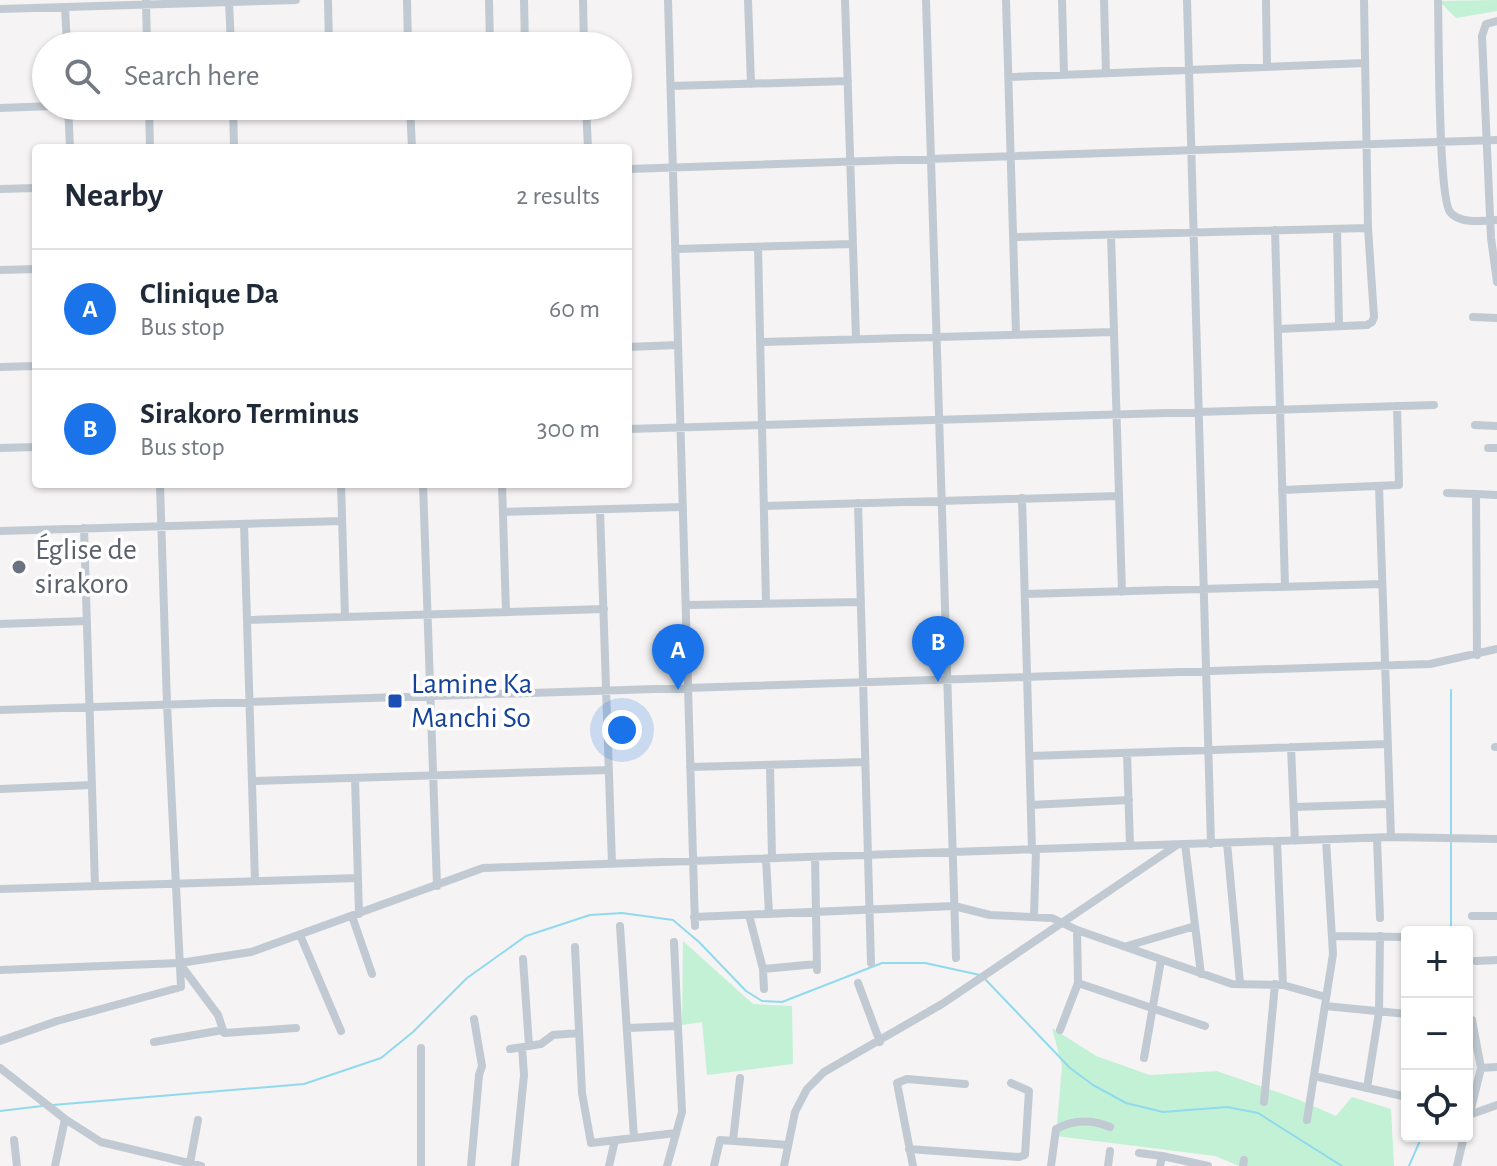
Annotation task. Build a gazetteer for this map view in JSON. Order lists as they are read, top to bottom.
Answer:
{
  "places": {
    "other": ["Église de sirakoro"],
    "transit": ["Lamine Ka Manchi So"]
  },
  "page": {
    "search": "Search here",
    "heading": ["Nearby", "2 results"],
    "list": [
      {
        "mark": "A",
        "name": "Clinique Da",
        "note": "Bus stop",
        "value": "60 m"
      },
      {
        "mark": "B",
        "name": "Sirakoro Terminus",
        "note": "Bus stop",
        "value": "300 m"
      }
    ],
    "pins": ["B", "A"],
    "map_buttons": ["+", "−"]
  }
}
